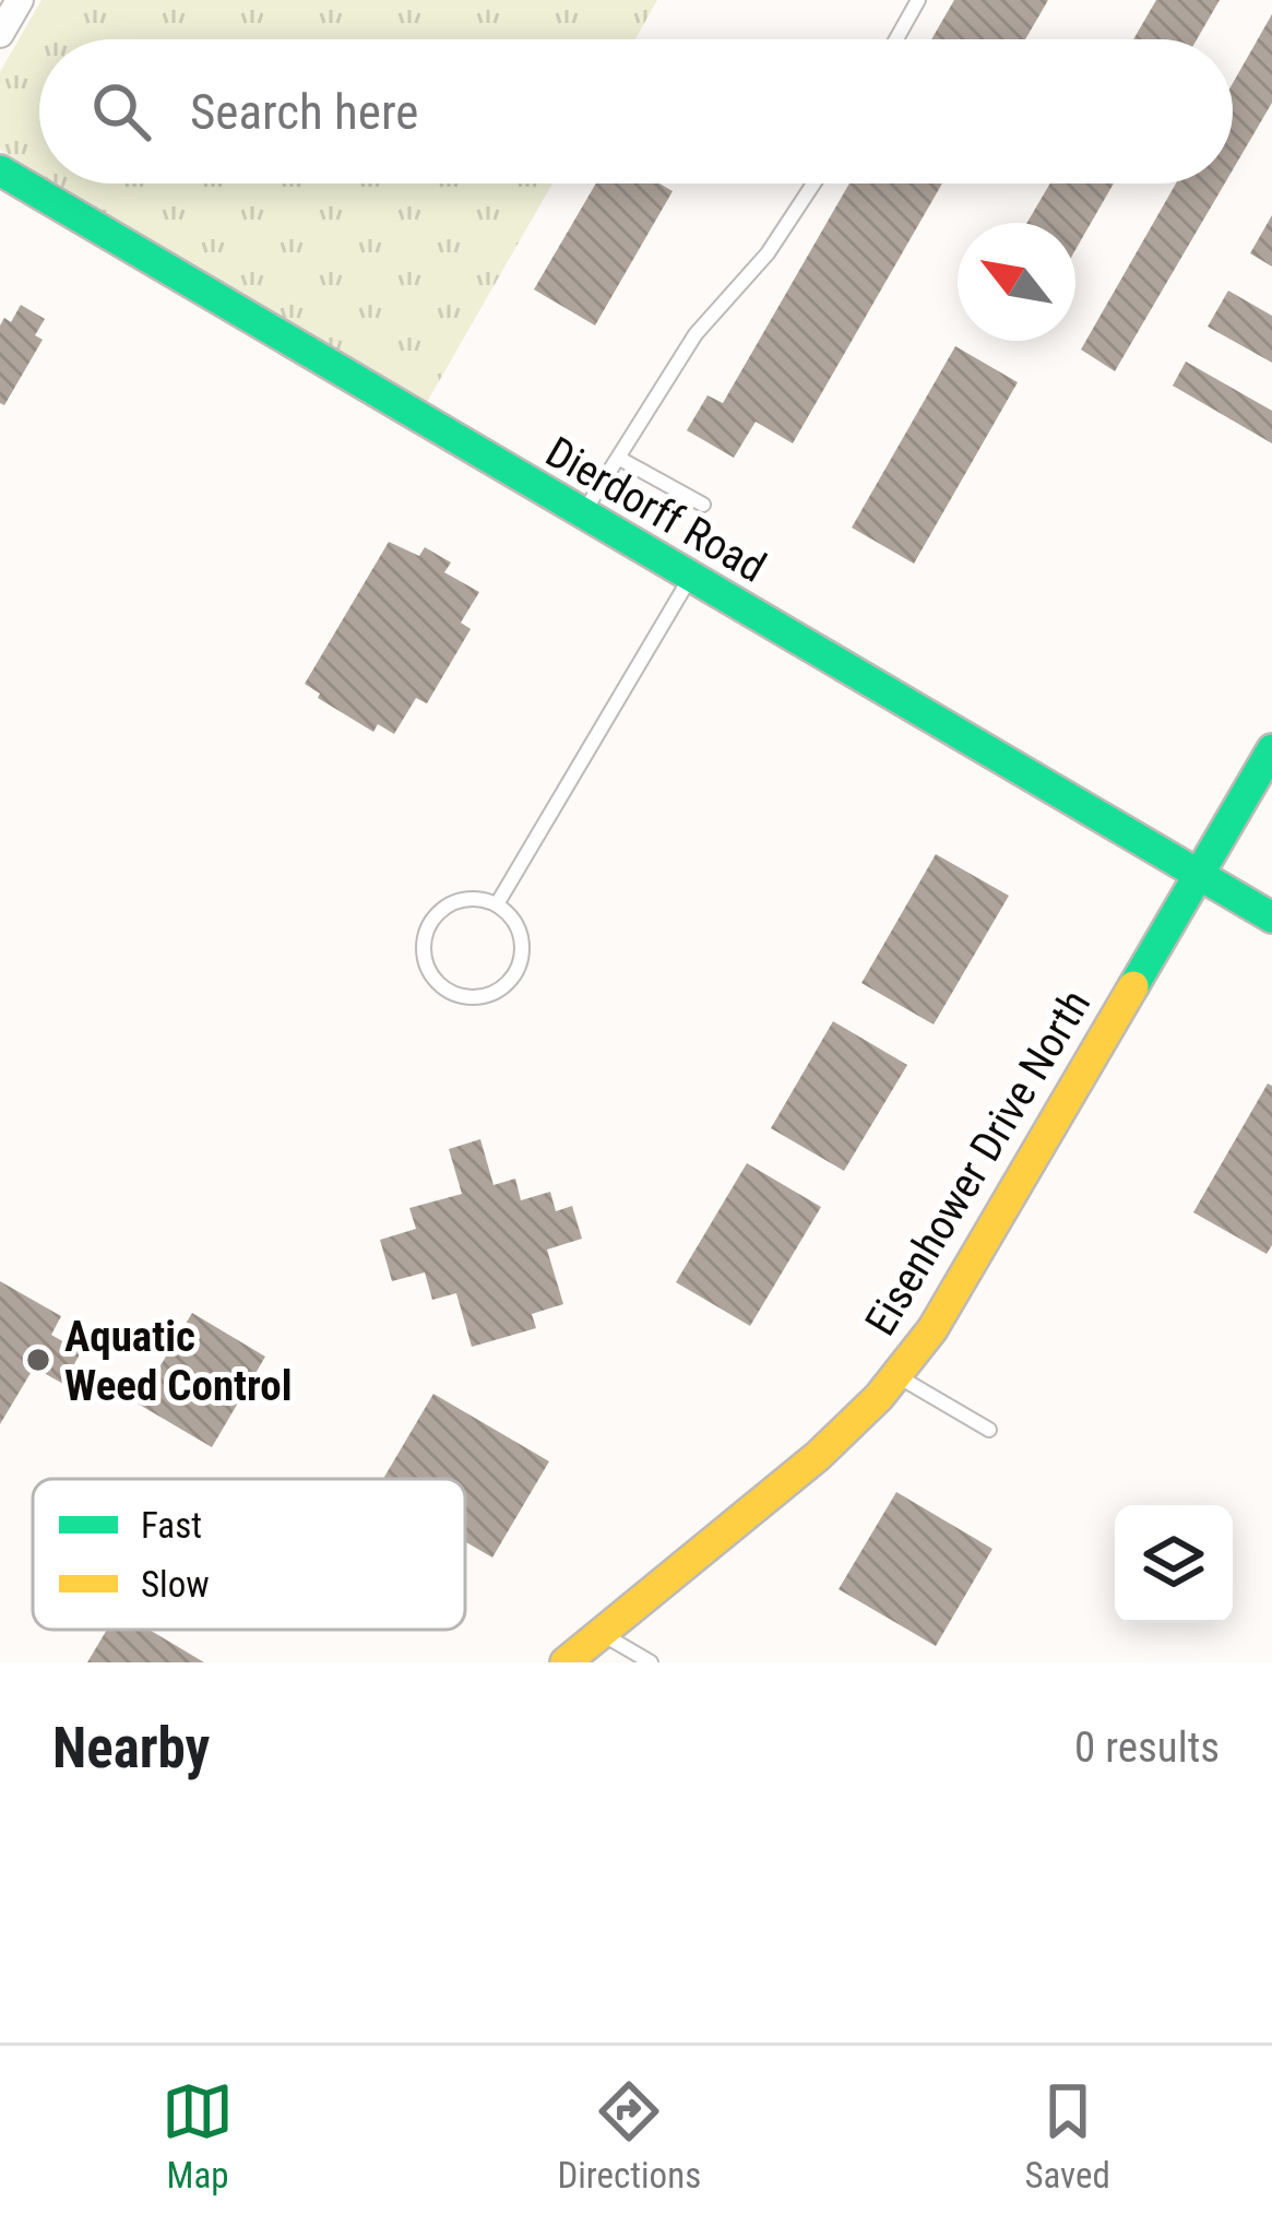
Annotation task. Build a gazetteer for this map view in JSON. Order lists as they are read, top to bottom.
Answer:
{
  "streets": {
    "street": ["Dierdorff Road", "Eisenhower Drive North"]
  },
  "crossings": [
    ["Dierdorff Road", "Eisenhower Drive North"]
  ],
  "places": ["Aquatic Weed Control"],
  "legend": ["Fast", "Slow"],
  "north": "top left",
  "page": {
    "search": "Search here",
    "heading": ["Nearby", "0 results"],
    "nav": ["Map", "Directions", "Saved"]
  }
}
